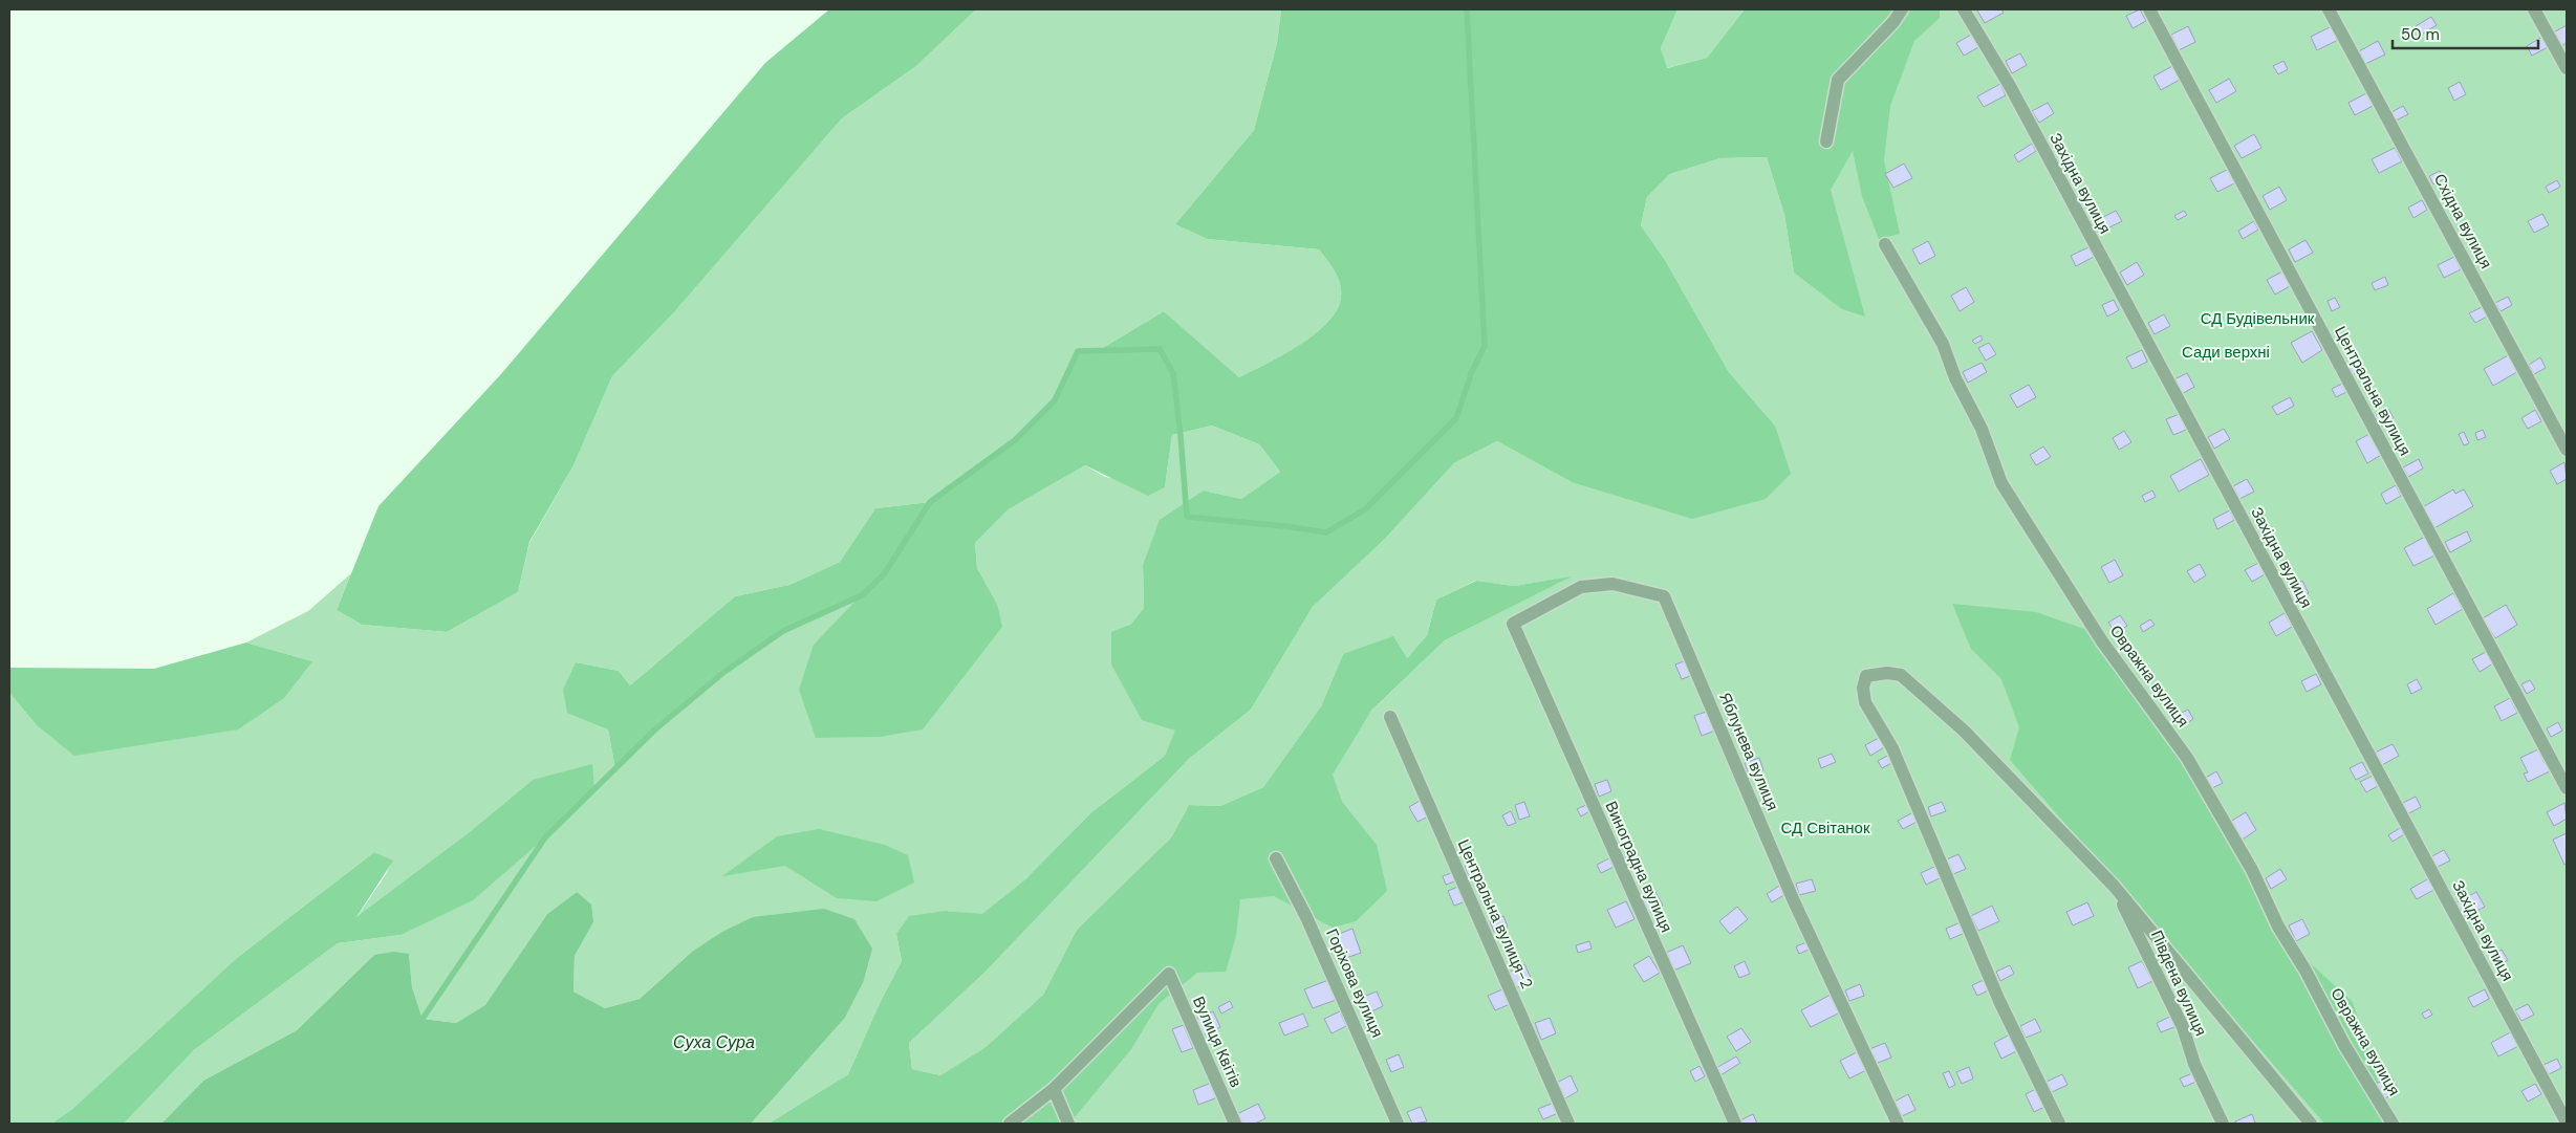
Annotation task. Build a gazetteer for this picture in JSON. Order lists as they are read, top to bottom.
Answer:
{
  "streets": {
    "lane": [
      "Західна вулиця",
      "Східна вулиця",
      "Центральна вулиця",
      "Овражна вулиця",
      "Яблунева вулиця",
      "Виноградна вулиця",
      "Центральна вулиця-2",
      "Горіхова вулиця",
      "Південа вулиця",
      "Вулиця Квітів"
    ]
  },
  "crossings": [
    ["Яблунева вулиця", "Виноградна вулиця"]
  ],
  "water": ["Суха Сура"],
  "parks": ["СД Будівельник", "Сади верхні", "СД Світанок"],
  "scale_bar": "50 m"
}
